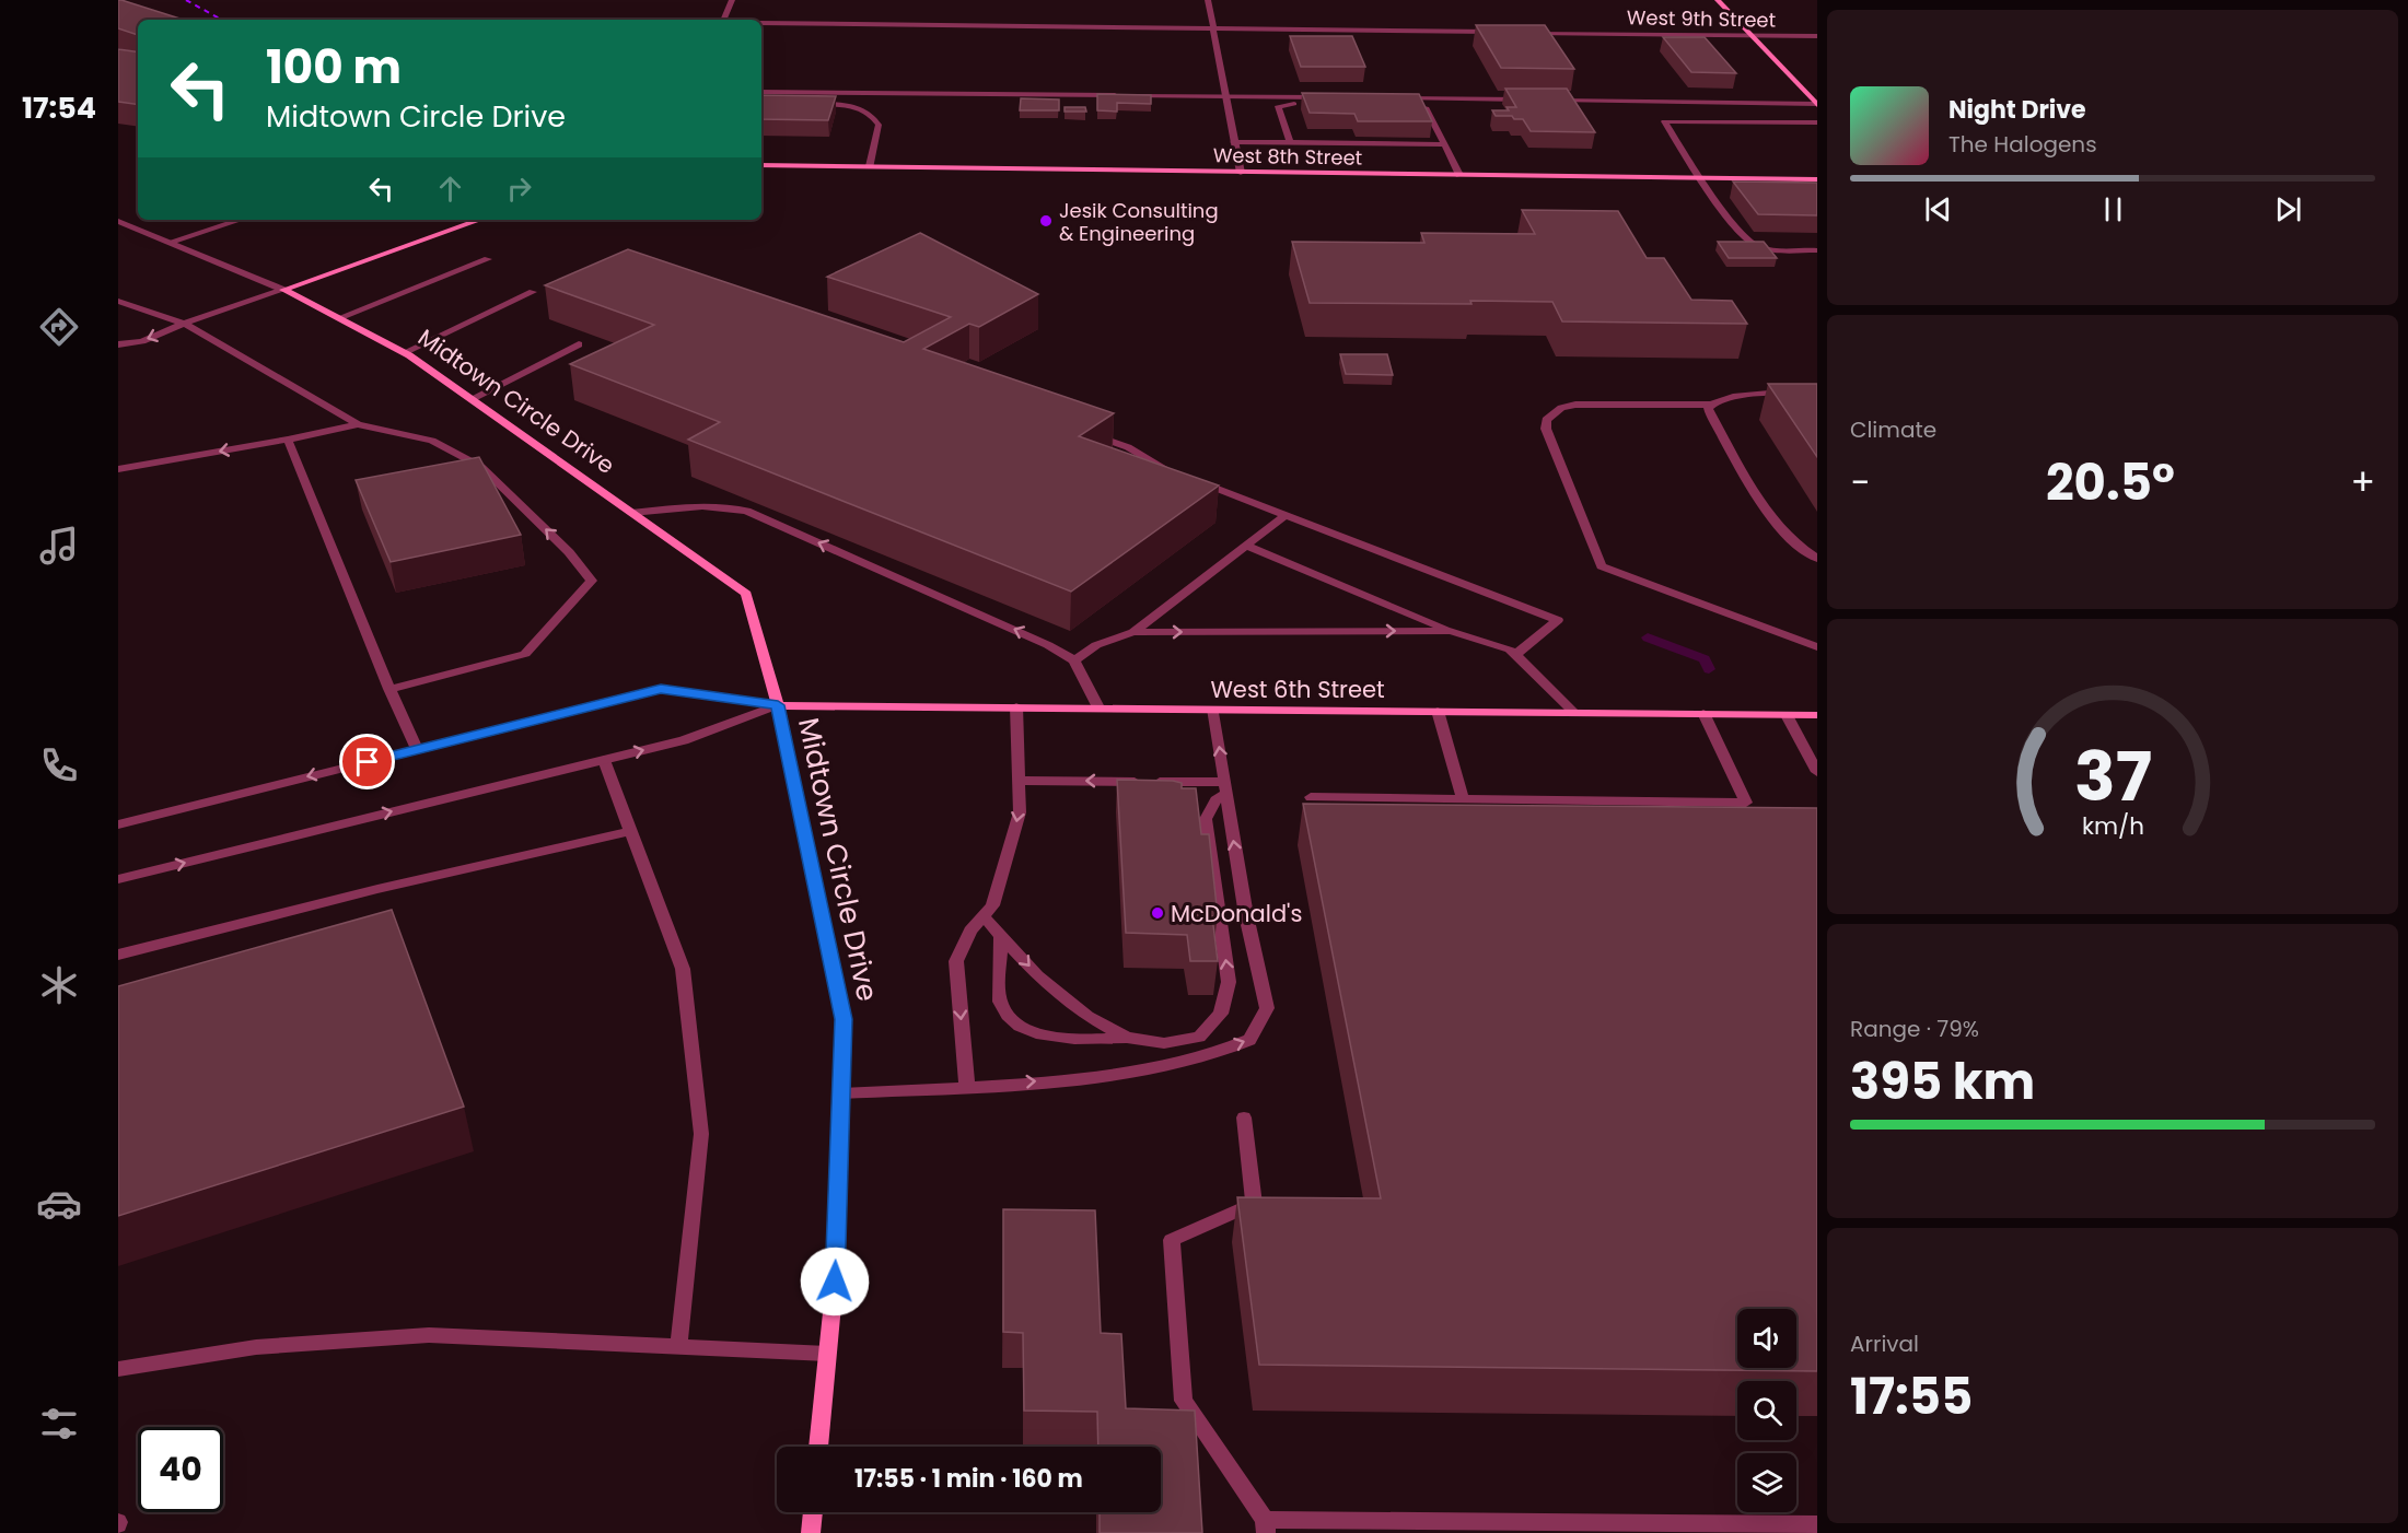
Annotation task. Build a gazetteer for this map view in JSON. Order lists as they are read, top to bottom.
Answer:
{
  "streets": {
    "street": [
      "West 9th Street",
      "West 8th Street",
      "Midtown Circle Drive",
      "West 6th Street"
    ]
  },
  "crossings": [
    ["Midtown Circle Drive", "West 6th Street"]
  ],
  "places": ["Jesik Consulting & Engineering", "McDonald's"],
  "page": {
    "tabs": "17:54",
    "turn": ["100 m", "Midtown Circle Drive"],
    "song": ["Night Drive", "The Halogens"],
    "tile": [
      "Climate",
      ["Range · 79%", "395 km"],
      ["Arrival", "17:55"]
    ],
    "heat": ["−", "20.5°", "+"],
    "limit": "40",
    "trip": "17:55 · 1 min · 160 m",
    "gauge": ["37", "km/h"]
  }
}
